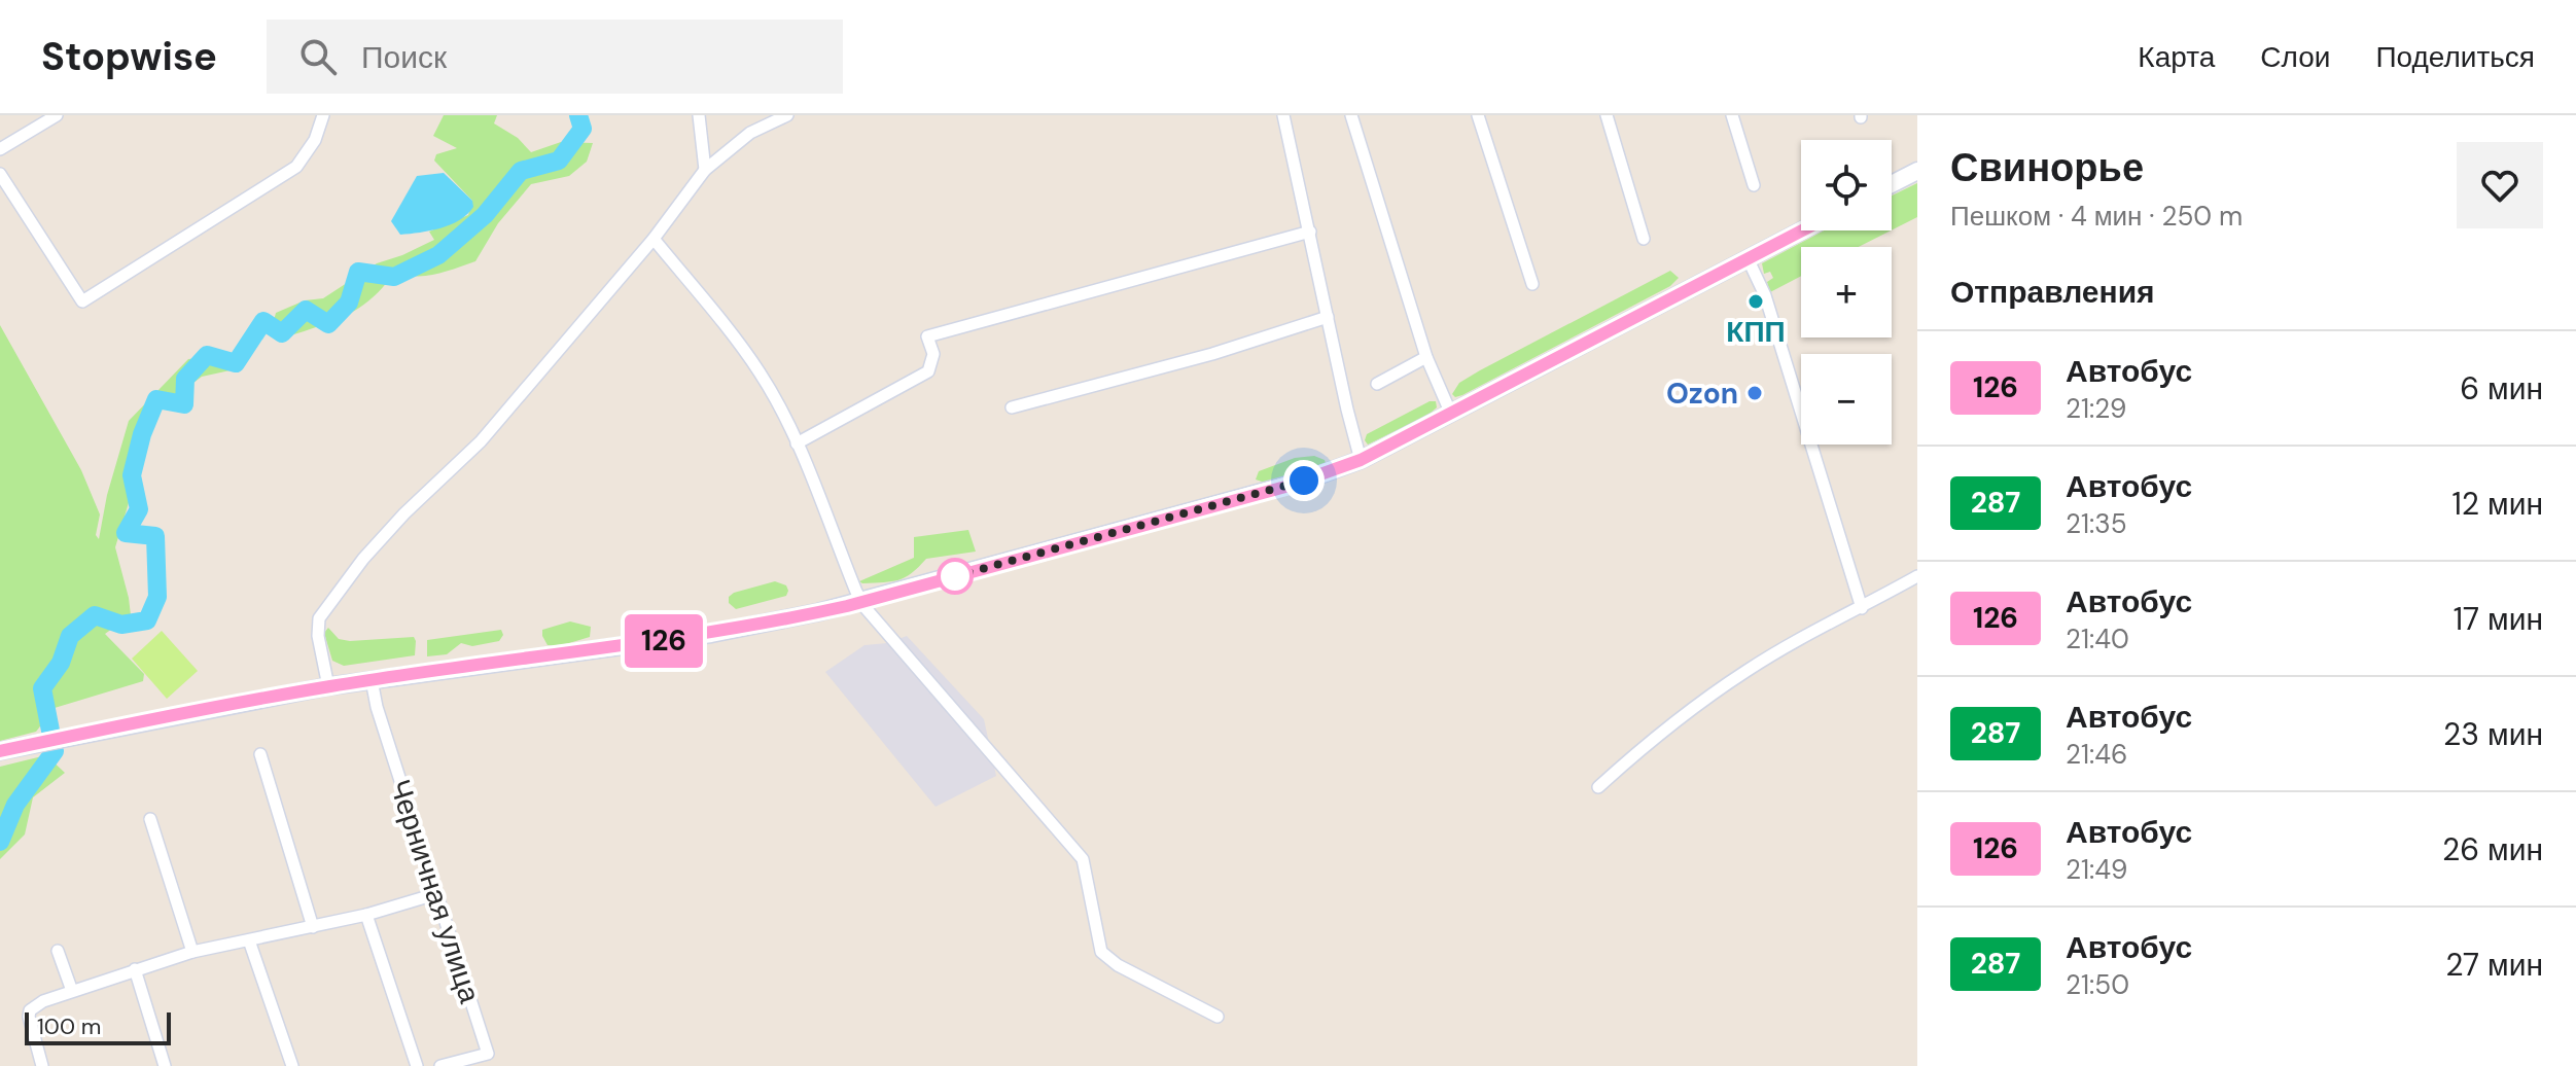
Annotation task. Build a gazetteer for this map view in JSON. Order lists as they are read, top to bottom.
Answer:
{
  "streets": {
    "street": ["Черничная улица"]
  },
  "places": ["КПП", "Ozon"],
  "lines": ["bus line 126"],
  "scale_bar": "100 m",
  "page": {
    "header": "Stopwise",
    "search": "Поиск",
    "nav": ["Карта", "Слои", "Поделиться"],
    "on_map": "126",
    "heading": [
      ["Свинорье", "Пешком · 4 мин · 250 m"],
      "Отправления"
    ],
    "map_buttons": ["+", "−"],
    "list": [
      {
        "mark": "126",
        "name": "Автобус",
        "note": "21:29",
        "value": "6 мин"
      },
      {
        "mark": "287",
        "name": "Автобус",
        "note": "21:35",
        "value": "12 мин"
      },
      {
        "mark": "126",
        "name": "Автобус",
        "note": "21:40",
        "value": "17 мин"
      },
      {
        "mark": "287",
        "name": "Автобус",
        "note": "21:46",
        "value": "23 мин"
      },
      {
        "mark": "126",
        "name": "Автобус",
        "note": "21:49",
        "value": "26 мин"
      },
      {
        "mark": "287",
        "name": "Автобус",
        "note": "21:50",
        "value": "27 мин"
      }
    ],
    "scale": "100 m"
  }
}
